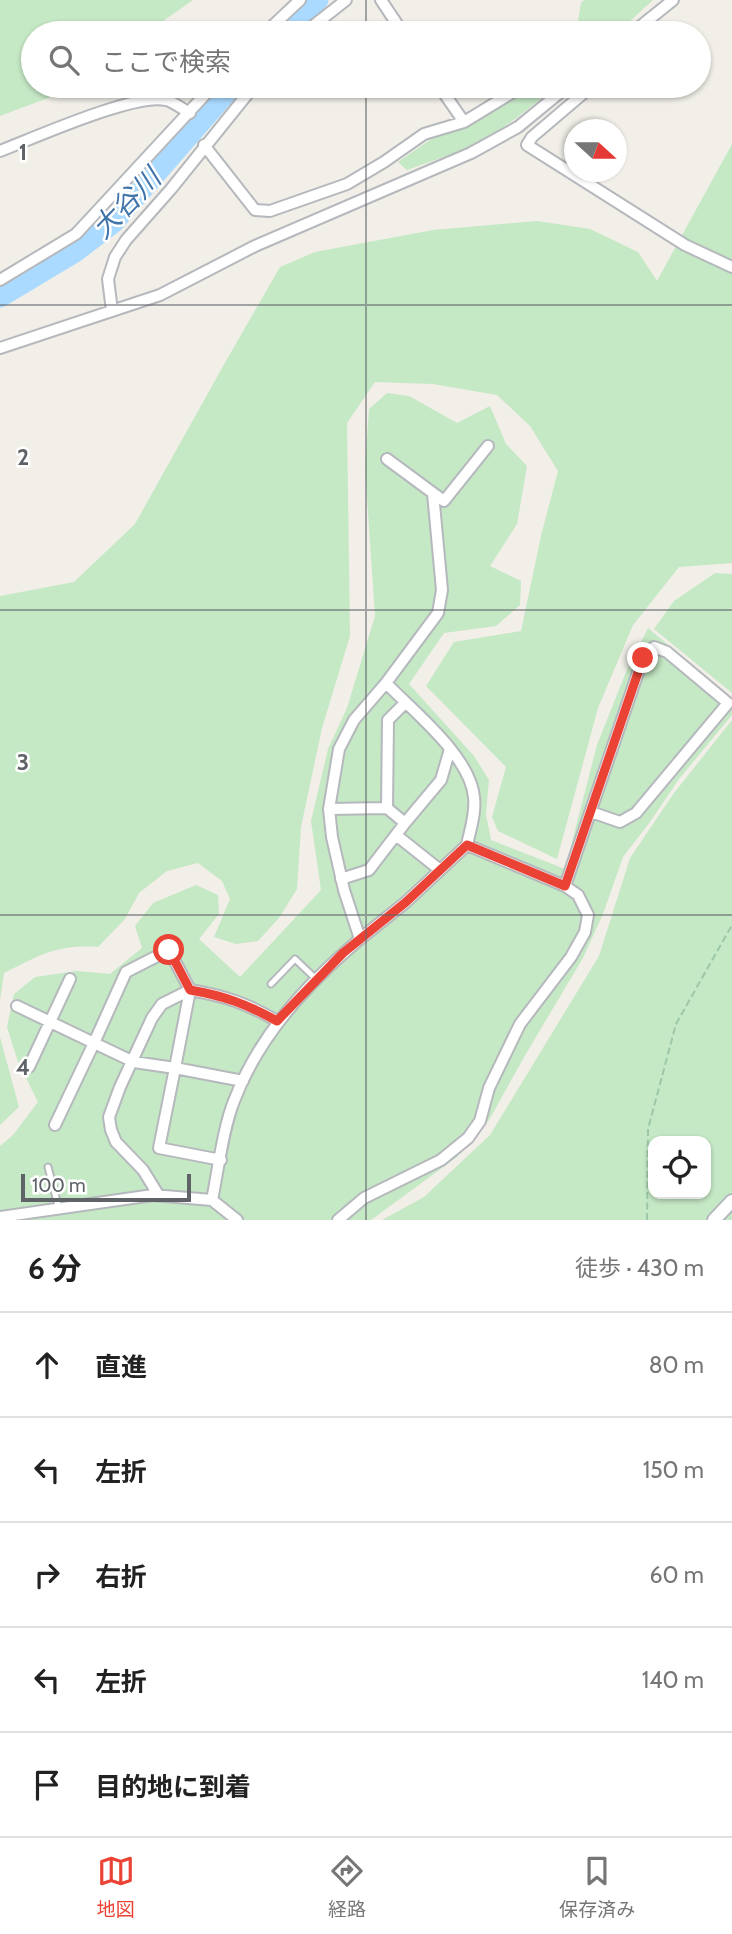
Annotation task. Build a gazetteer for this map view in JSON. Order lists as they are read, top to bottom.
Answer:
{
  "water": ["大谷川"],
  "scale_bar": "100 m",
  "north": "right",
  "page": {
    "search": "ここで検索",
    "scale": "100 m",
    "heading": ["6 分", "徒歩 · 430 m"],
    "list": [
      ["直進", "80 m"],
      ["左折", "150 m"],
      ["右折", "60 m"],
      ["左折", "140 m"],
      "目的地に到着"
    ],
    "nav": ["地図", "経路", "保存済み"]
  },
  "grid": {
    "rows": [
      "1",
      "2",
      "3",
      "4"
    ]
  }
}
